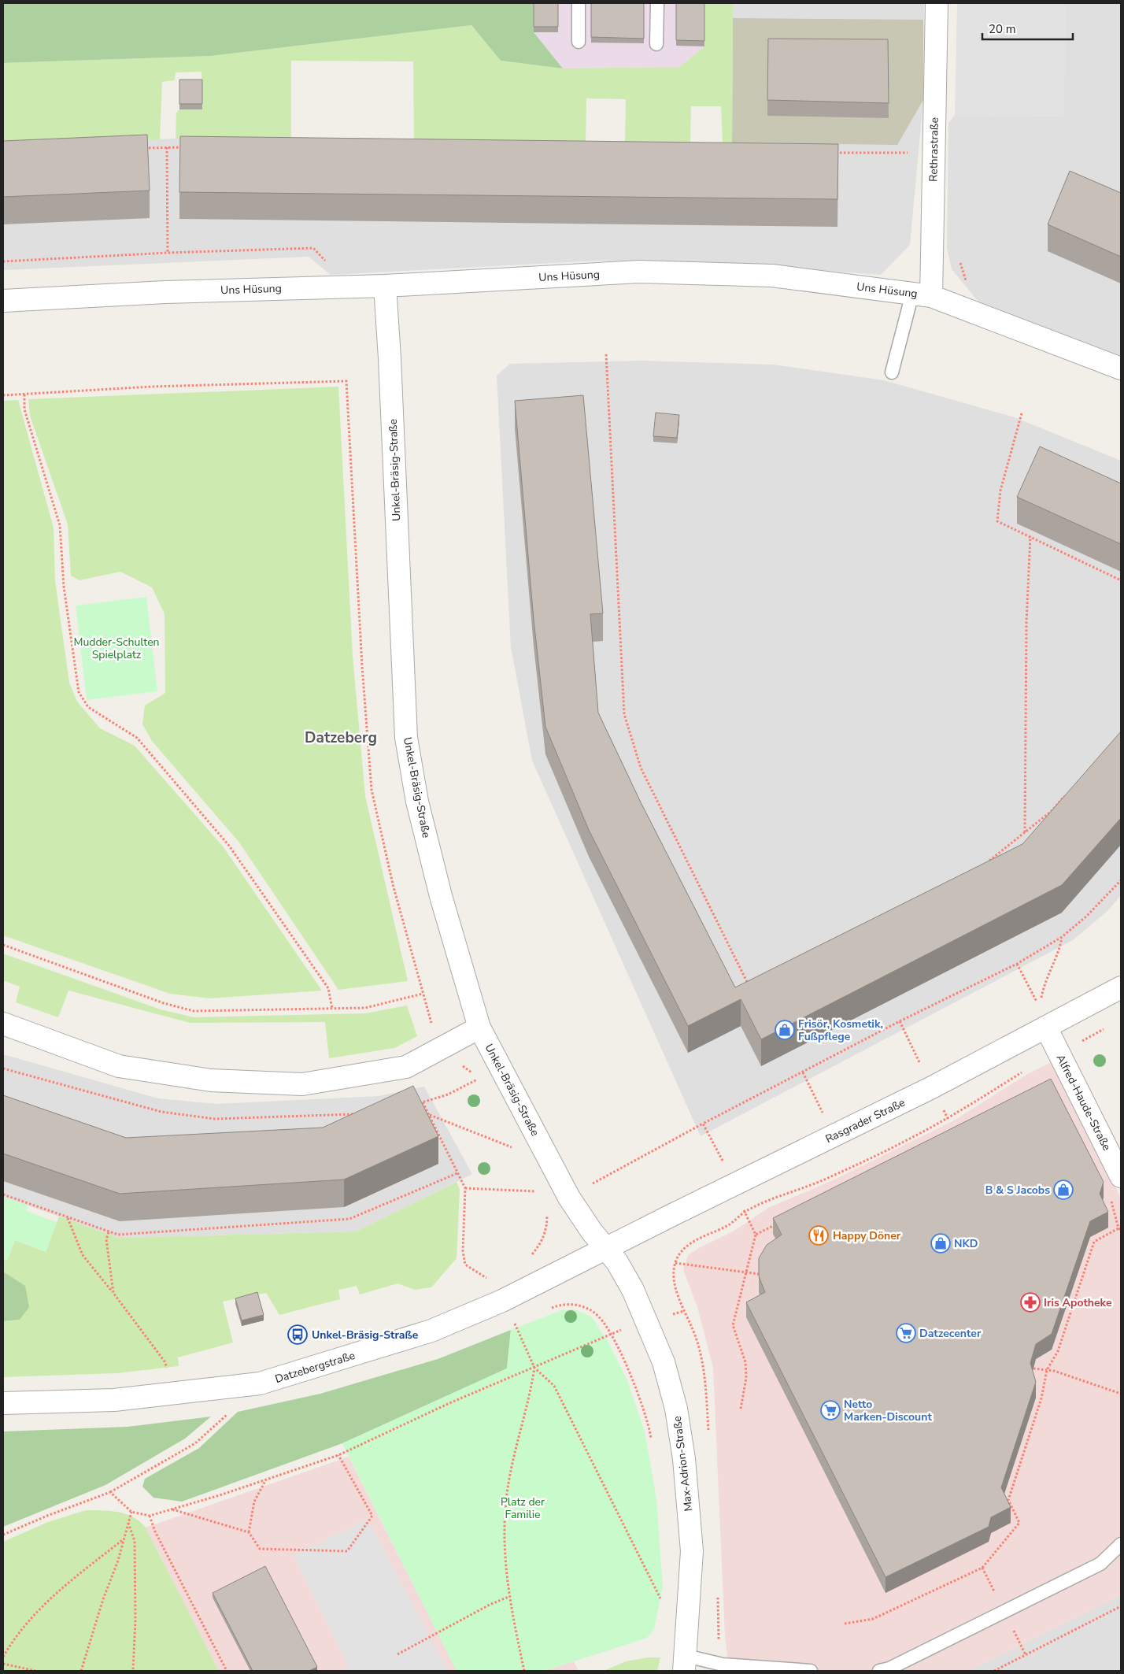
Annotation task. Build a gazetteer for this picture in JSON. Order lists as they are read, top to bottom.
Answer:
{
  "streets": {
    "street": [
      "Rethrastraße",
      "Uns Hüsung",
      "Unkel-Bräsig-Straße",
      "Alfred-Haude-Straße",
      "Rasgrader Straße",
      "Datzebergstraße",
      "Max-Adrion-Straße"
    ]
  },
  "crossings": [
    ["Rethrastraße", "Uns Hüsung"],
    ["Uns Hüsung", "Unkel-Bräsig-Straße"],
    ["Unkel-Bräsig-Straße", "Rasgrader Straße"],
    ["Unkel-Bräsig-Straße", "Datzebergstraße"],
    ["Unkel-Bräsig-Straße", "Max-Adrion-Straße"],
    ["Alfred-Haude-Straße", "Rasgrader Straße"],
    ["Rasgrader Straße", "Datzebergstraße"],
    ["Rasgrader Straße", "Max-Adrion-Straße"],
    ["Datzebergstraße", "Max-Adrion-Straße"]
  ],
  "districts": ["Datzeberg"],
  "parks": ["Mudder-Schulten Spielplatz", "Platz der Familie"],
  "places": {
    "shop": ["Frisör, Kosmetik, Fußpflege", "B & S Jacobs", "NKD"],
    "restaurant": ["Happy Döner"],
    "pharmacy": ["Iris Apotheke"],
    "supermarket": ["Datzecenter", "Netto Marken-Discount"],
    "bus stop": ["Unkel-Bräsig-Straße"]
  },
  "scale_bar": "20 m"
}
